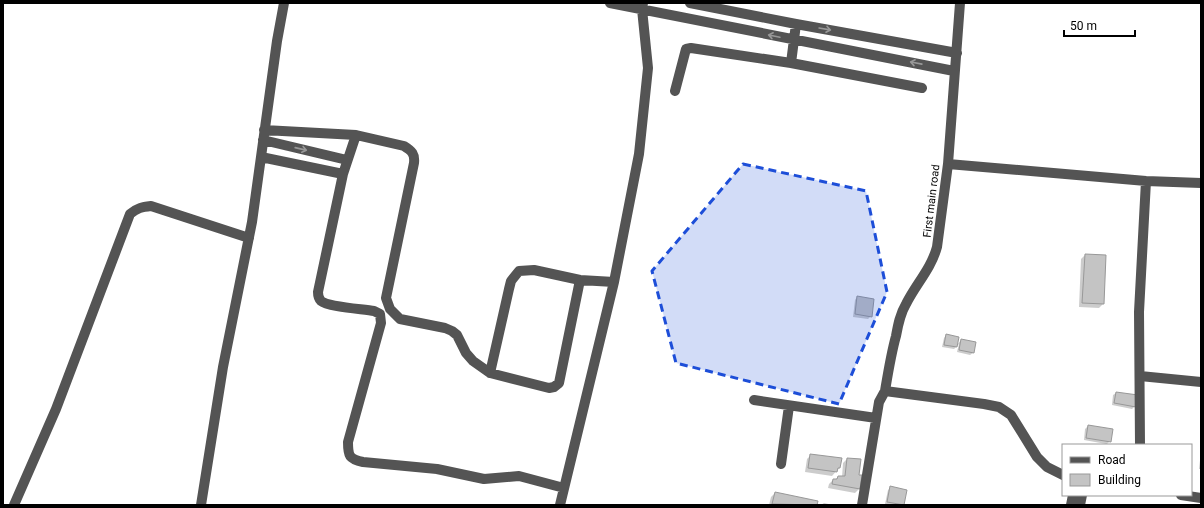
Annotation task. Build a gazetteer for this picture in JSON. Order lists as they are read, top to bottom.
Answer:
{
  "streets": {
    "street": ["First main road"]
  },
  "legend": ["Road", "Building"],
  "scale_bar": "50 m"
}
